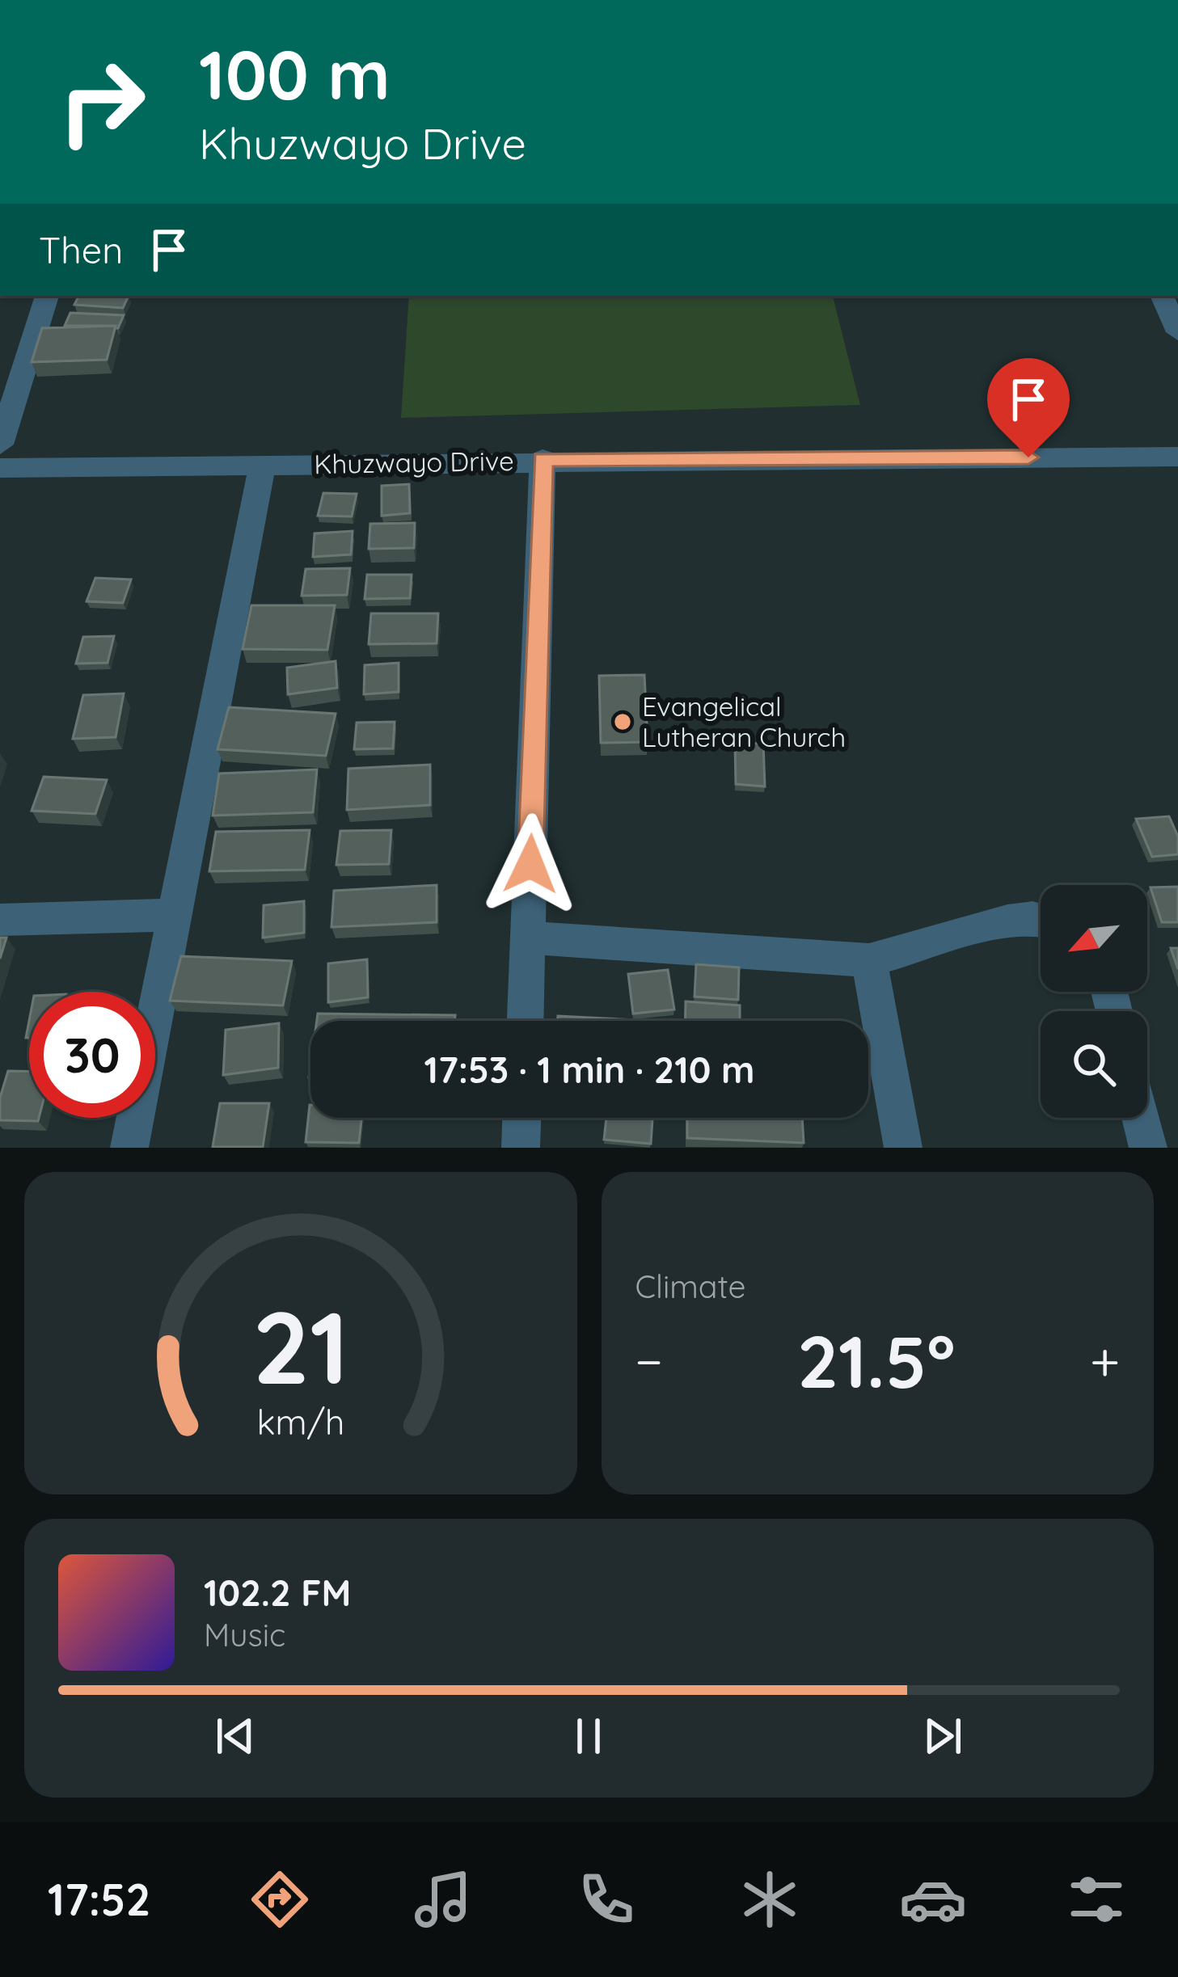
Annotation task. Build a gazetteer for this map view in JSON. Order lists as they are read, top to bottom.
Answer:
{
  "streets": {
    "street": ["Khuzwayo Drive"]
  },
  "places": ["Evangelical Lutheran Church"],
  "north": "bottom left",
  "page": {
    "turn": ["100 m", "Khuzwayo Drive"],
    "then": "Then",
    "limit": "30",
    "trip": "17:53 · 1 min · 210 m",
    "tile": "Climate",
    "heat": ["−", "21.5°", "+"],
    "song": ["102.2 FM", "Music"],
    "tabs": "17:52",
    "gauge": ["21", "km/h"]
  }
}
